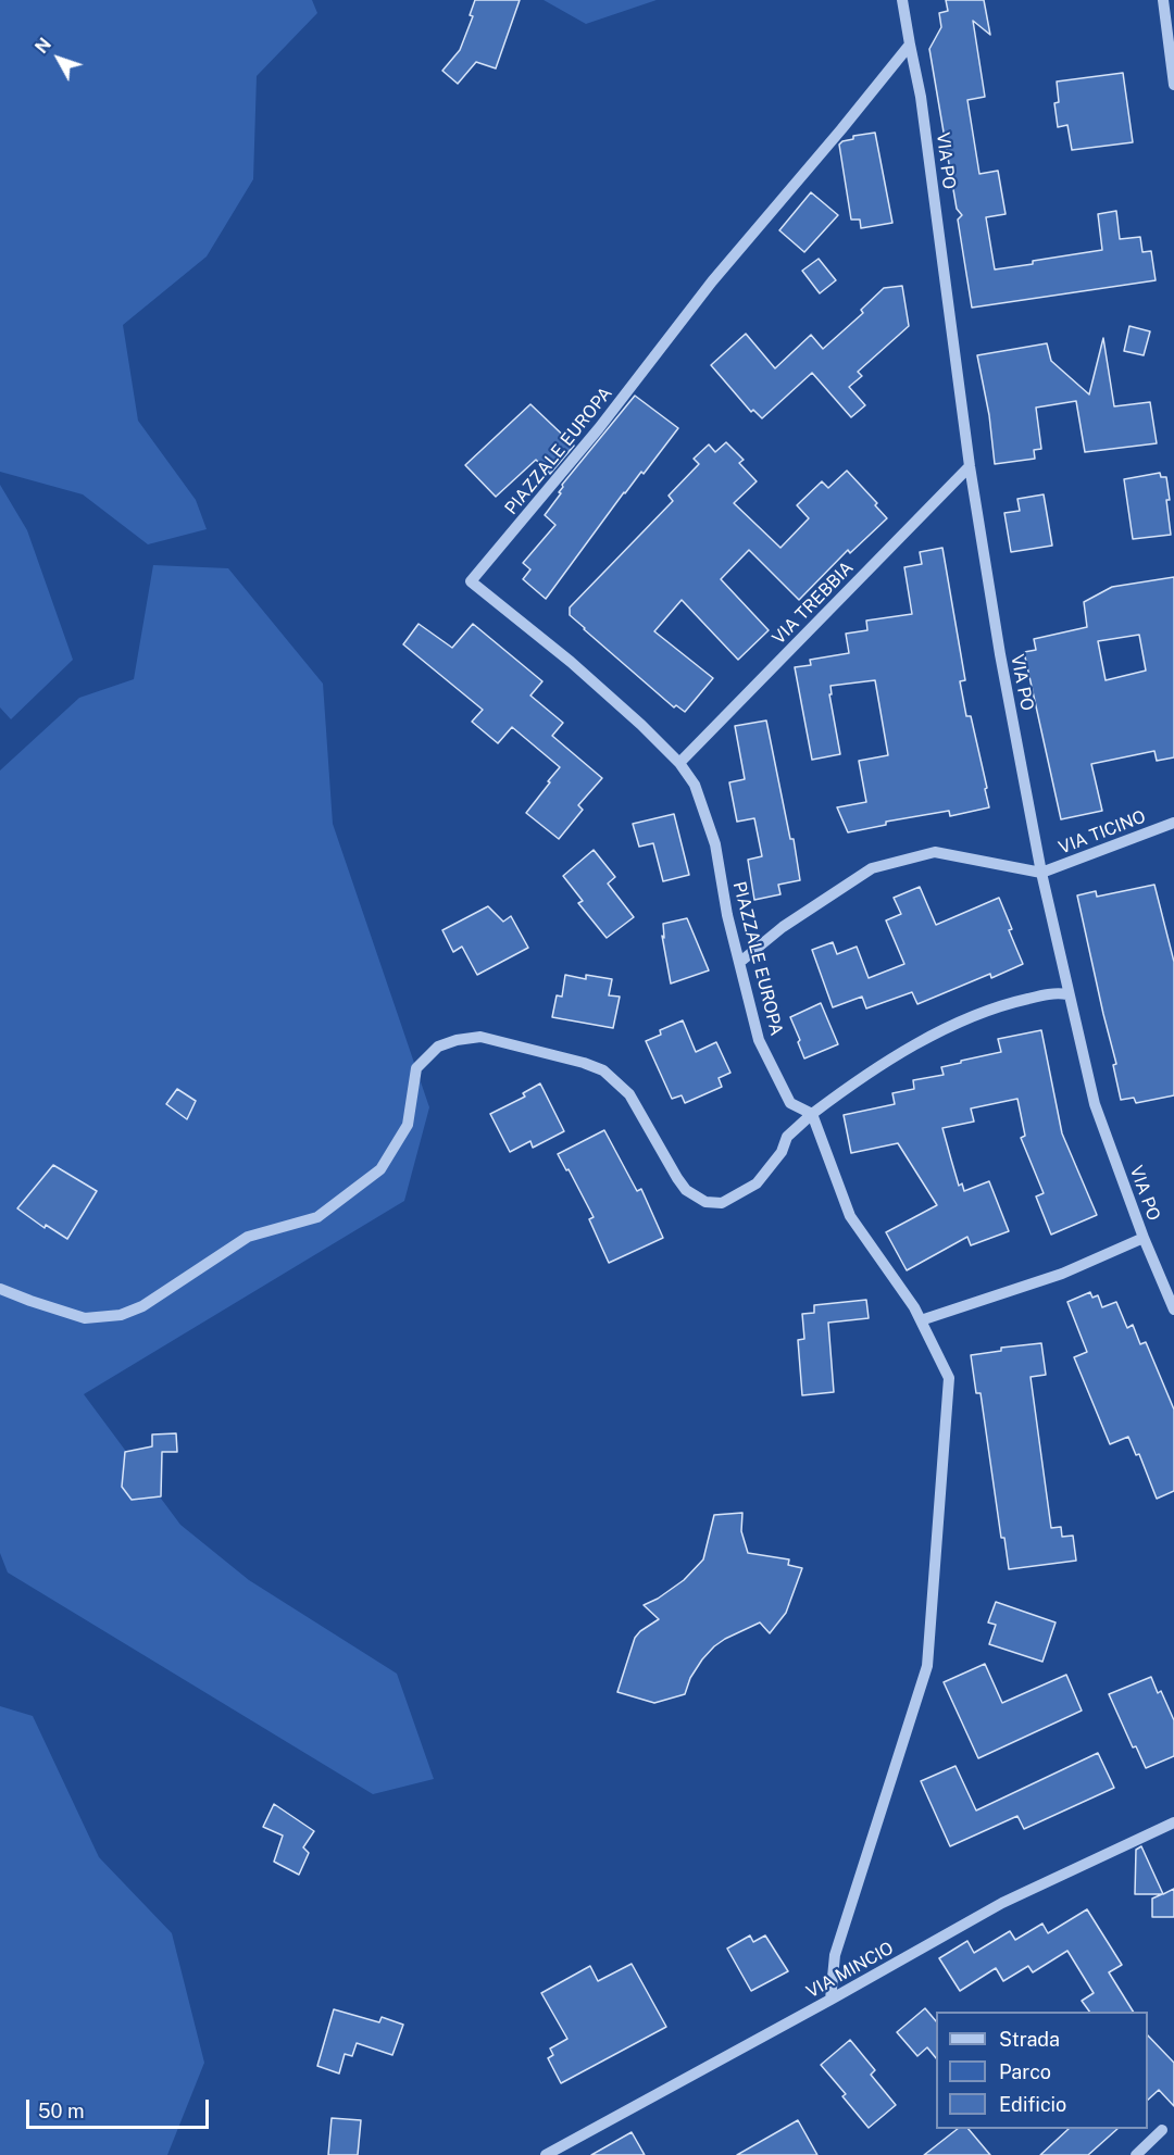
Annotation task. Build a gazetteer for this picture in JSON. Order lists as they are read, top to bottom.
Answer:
{
  "streets": {
    "street": [
      "VIA PO",
      "PIAZZALE EUROPA",
      "VIA TREBBIA",
      "VIA TICINO",
      "VIA MINCIO"
    ]
  },
  "crossings": [
    ["VIA PO", "PIAZZALE EUROPA"],
    ["VIA PO", "VIA TREBBIA"],
    ["VIA PO", "VIA TICINO"],
    ["PIAZZALE EUROPA", "VIA TREBBIA"]
  ],
  "legend": ["Strada", "Parco", "Edificio"],
  "scale_bar": "50 m",
  "north": "top left"
}
